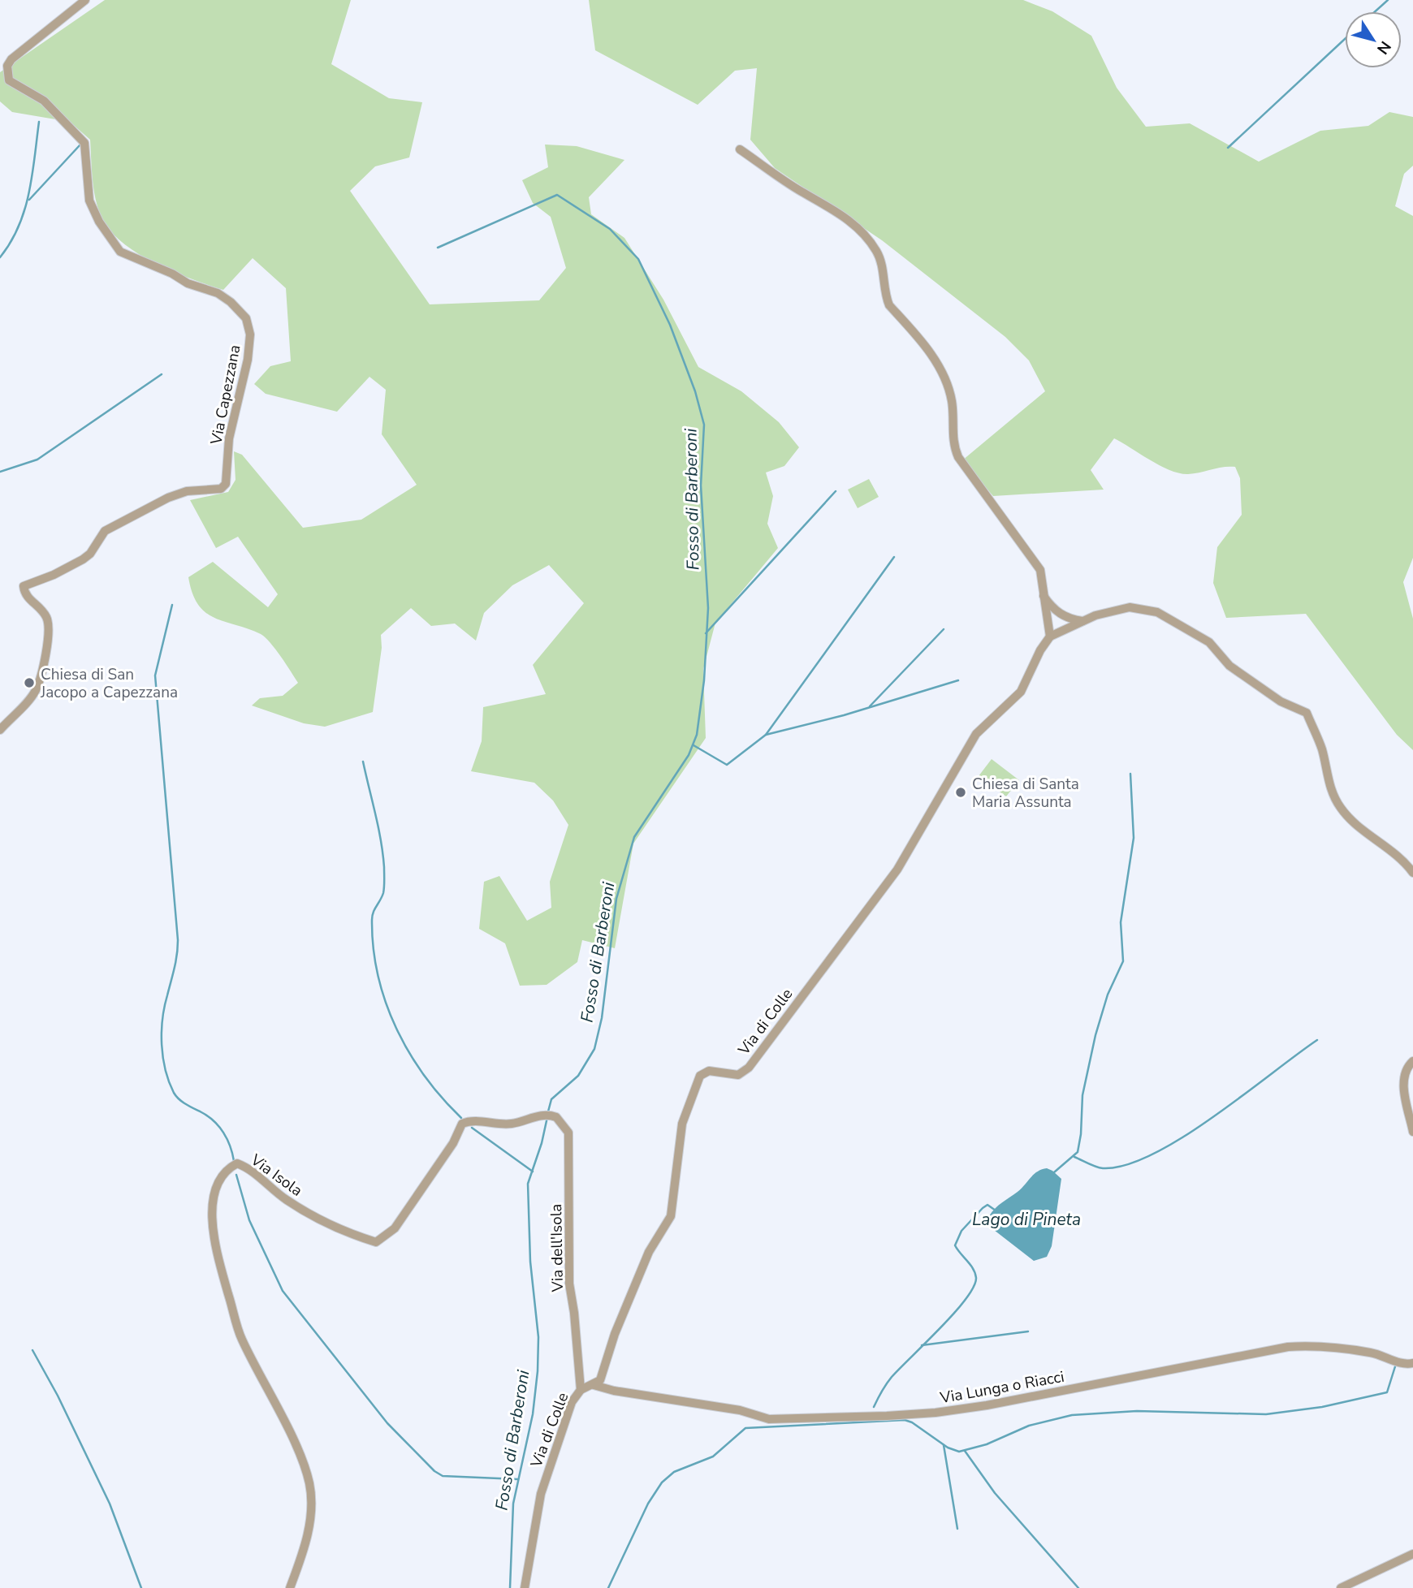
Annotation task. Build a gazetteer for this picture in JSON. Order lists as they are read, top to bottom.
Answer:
{
  "streets": {
    "street": [
      "Via Capezzana",
      "Via di Colle",
      "Via Isola",
      "Via dell'Isola",
      "Via Lunga o Riacci"
    ]
  },
  "crossings": [
    ["Via di Colle", "Via dell'Isola"],
    ["Via di Colle", "Via Lunga o Riacci"],
    ["Via Isola", "Via dell'Isola"]
  ],
  "water": ["Fosso di Barberoni", "Lago di Pineta"],
  "places": ["Chiesa di San Jacopo a Capezzana", "Chiesa di Santa Maria Assunta"],
  "north": "bottom right"
}
